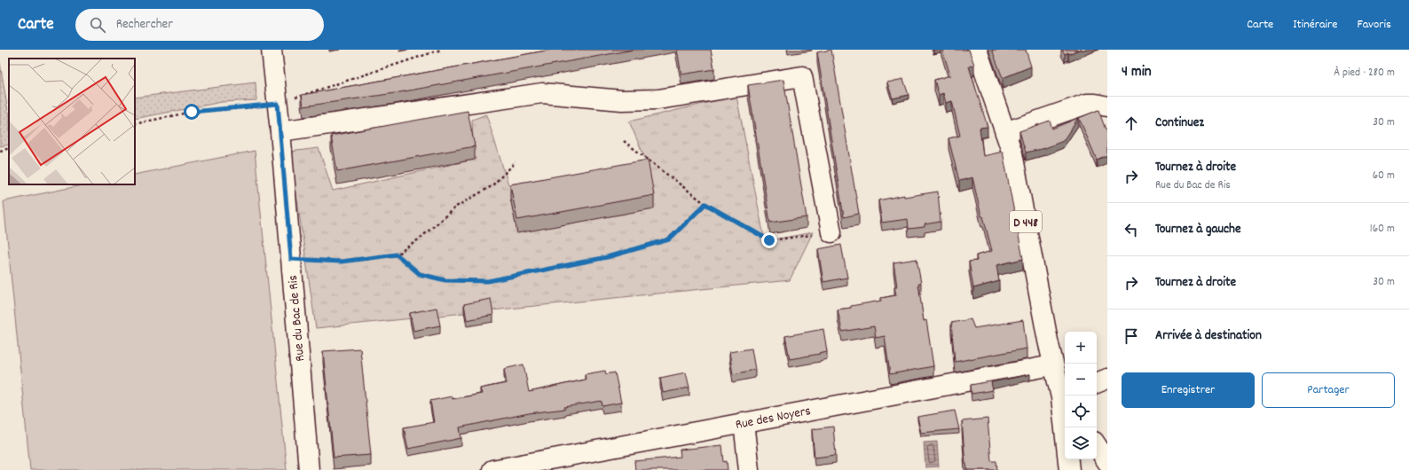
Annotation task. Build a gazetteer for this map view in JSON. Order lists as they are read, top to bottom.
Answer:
{
  "streets": {
    "street": ["D 448", "Rue du Bac de Ris", "Rue des Noyers"]
  },
  "crossings": [
    ["D 448", "Rue des Noyers"]
  ],
  "page": {
    "header": "Carte",
    "search": "Rechercher",
    "nav": ["Carte", "Itinéraire", "Favoris"],
    "heading": ["4 min", "À pied · 280 m"],
    "list": [
      ["Continuez", "30 m"],
      ["Tournez à droite", "Rue du Bac de Ris", "60 m"],
      ["Tournez à gauche", "160 m"],
      ["Tournez à droite", "30 m"],
      "Arrivée à destination"
    ],
    "map_buttons": ["+", "−"],
    "buttons": ["Enregistrer", "Partager"]
  }
}
